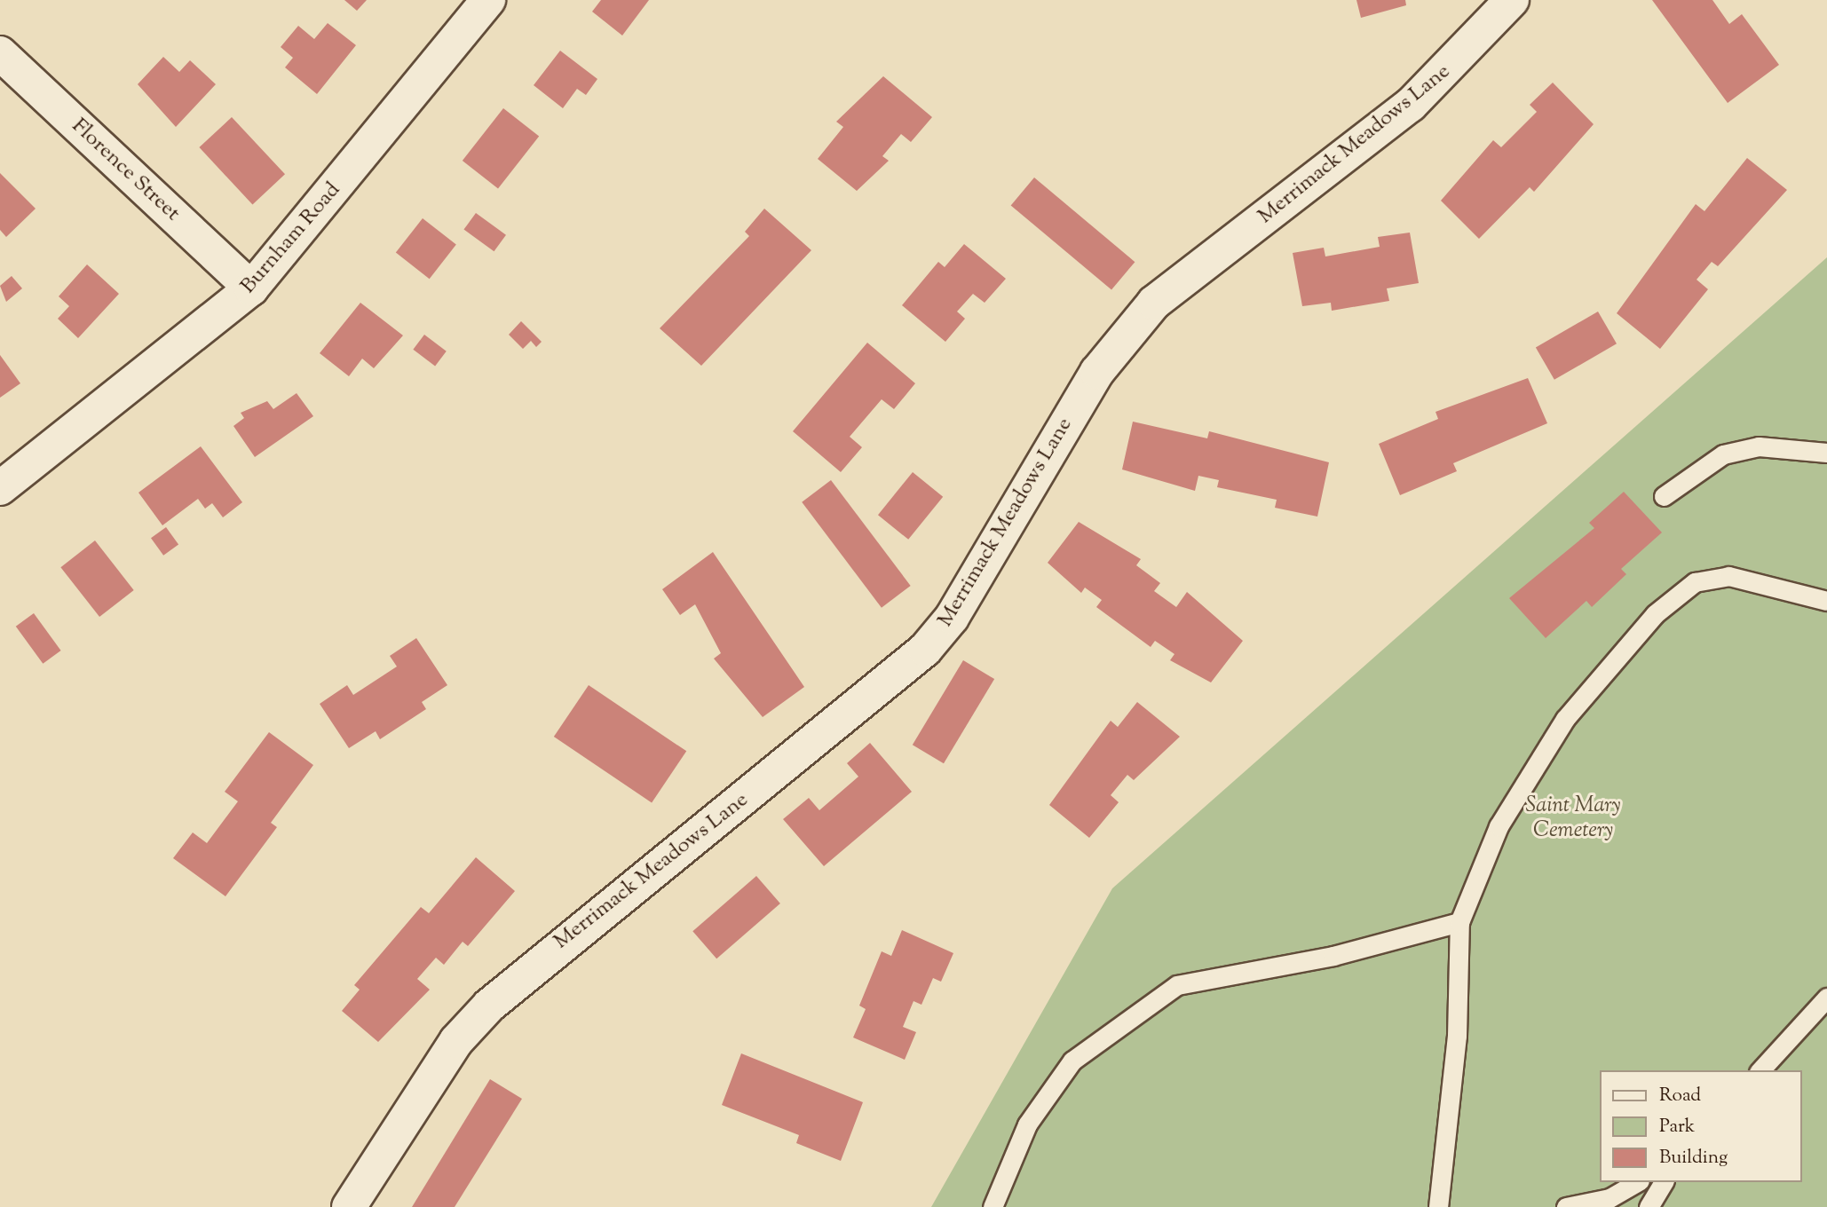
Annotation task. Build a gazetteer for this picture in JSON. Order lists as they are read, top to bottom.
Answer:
{
  "streets": {
    "street": ["Merrimack Meadows Lane", "Florence Street", "Burnham Road"]
  },
  "crossings": [
    ["Florence Street", "Burnham Road"]
  ],
  "parks": ["Saint Mary Cemetery"],
  "legend": ["Road", "Park", "Building"]
}
